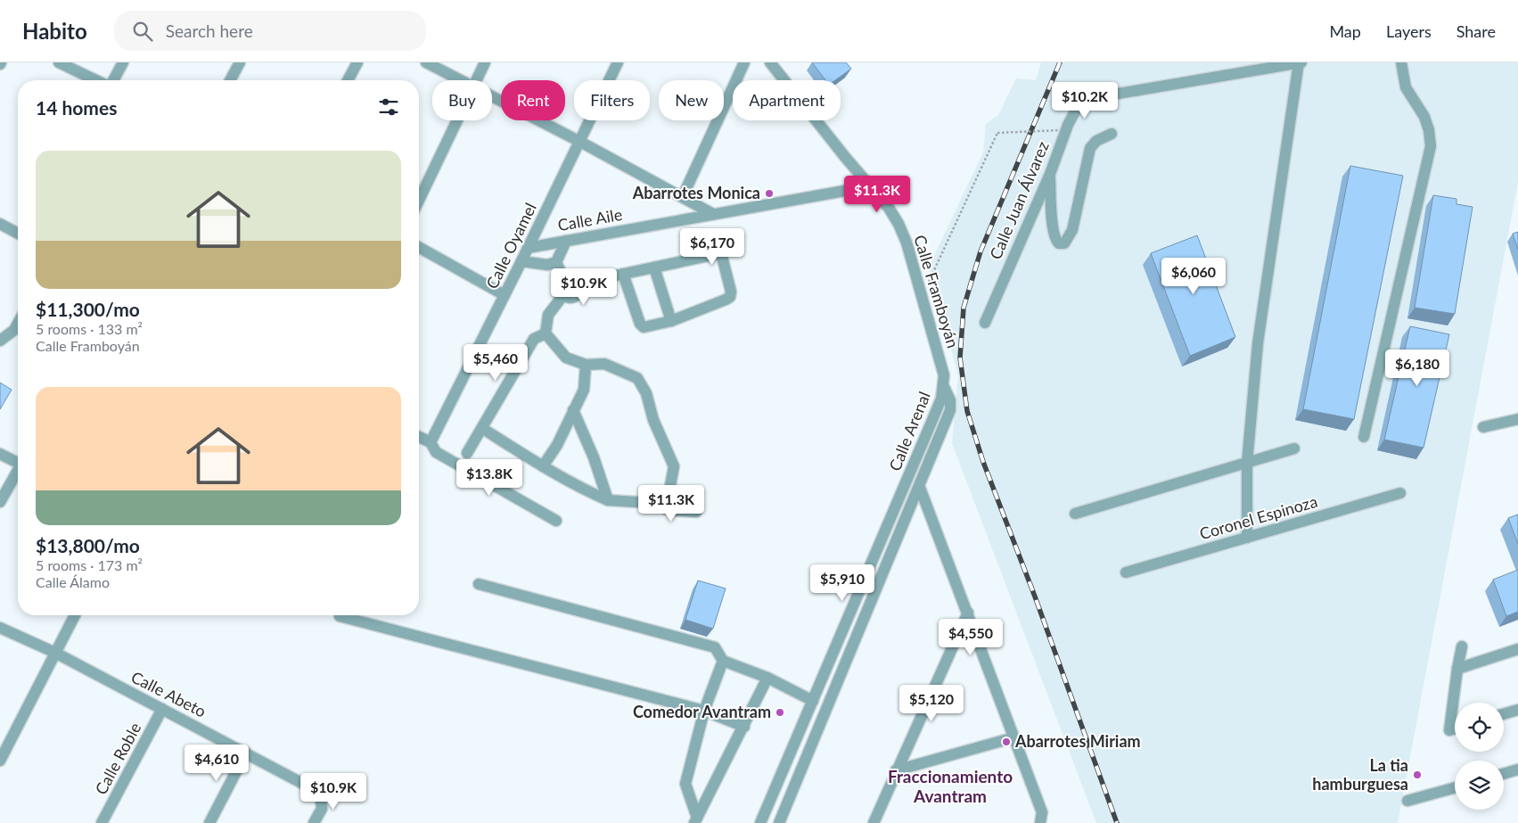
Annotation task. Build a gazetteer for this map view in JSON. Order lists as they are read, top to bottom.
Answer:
{
  "streets": {
    "street": [
      "Calle Juan Álvarez",
      "Calle Aile",
      "Calle Oyamel",
      "Calle Framboyán",
      "Calle Arenal",
      "Coronel Espinoza",
      "Calle Abeto",
      "Calle Roble"
    ]
  },
  "crossings": [
    ["Calle Aile", "Calle Oyamel"],
    ["Calle Aile", "Calle Framboyán"],
    ["Calle Framboyán", "Calle Arenal"],
    ["Calle Abeto", "Calle Roble"]
  ],
  "districts": ["Fraccionamiento Avantram"],
  "places": [
    "Abarrotes Monica",
    "Comedor Avantram",
    "Abarrotes Miriam",
    "La tia hamburguesa"
  ],
  "page": {
    "header": "Habito",
    "search": "Search here",
    "nav": ["Map", "Layers", "Share"],
    "chip": [
      "Buy",
      "Rent",
      "Filters",
      "New",
      "Apartment"
    ],
    "heading": "14 homes",
    "price": [
      "$10.2K",
      "$11.3K",
      "$6,170",
      "$6,060",
      "$10.9K",
      "$5,460",
      "$6,180",
      "$13.8K",
      "$11.3K",
      "$5,910",
      "$4,550",
      "$5,120",
      "$4,610",
      "$10.9K"
    ],
    "list": [
      {
        "name": "$11,300/mo",
        "note": "5 rooms · 133 m² · Calle Framboyán"
      },
      {
        "name": "$13,800/mo",
        "note": "5 rooms · 173 m² · Calle Álamo"
      }
    ]
  }
}
